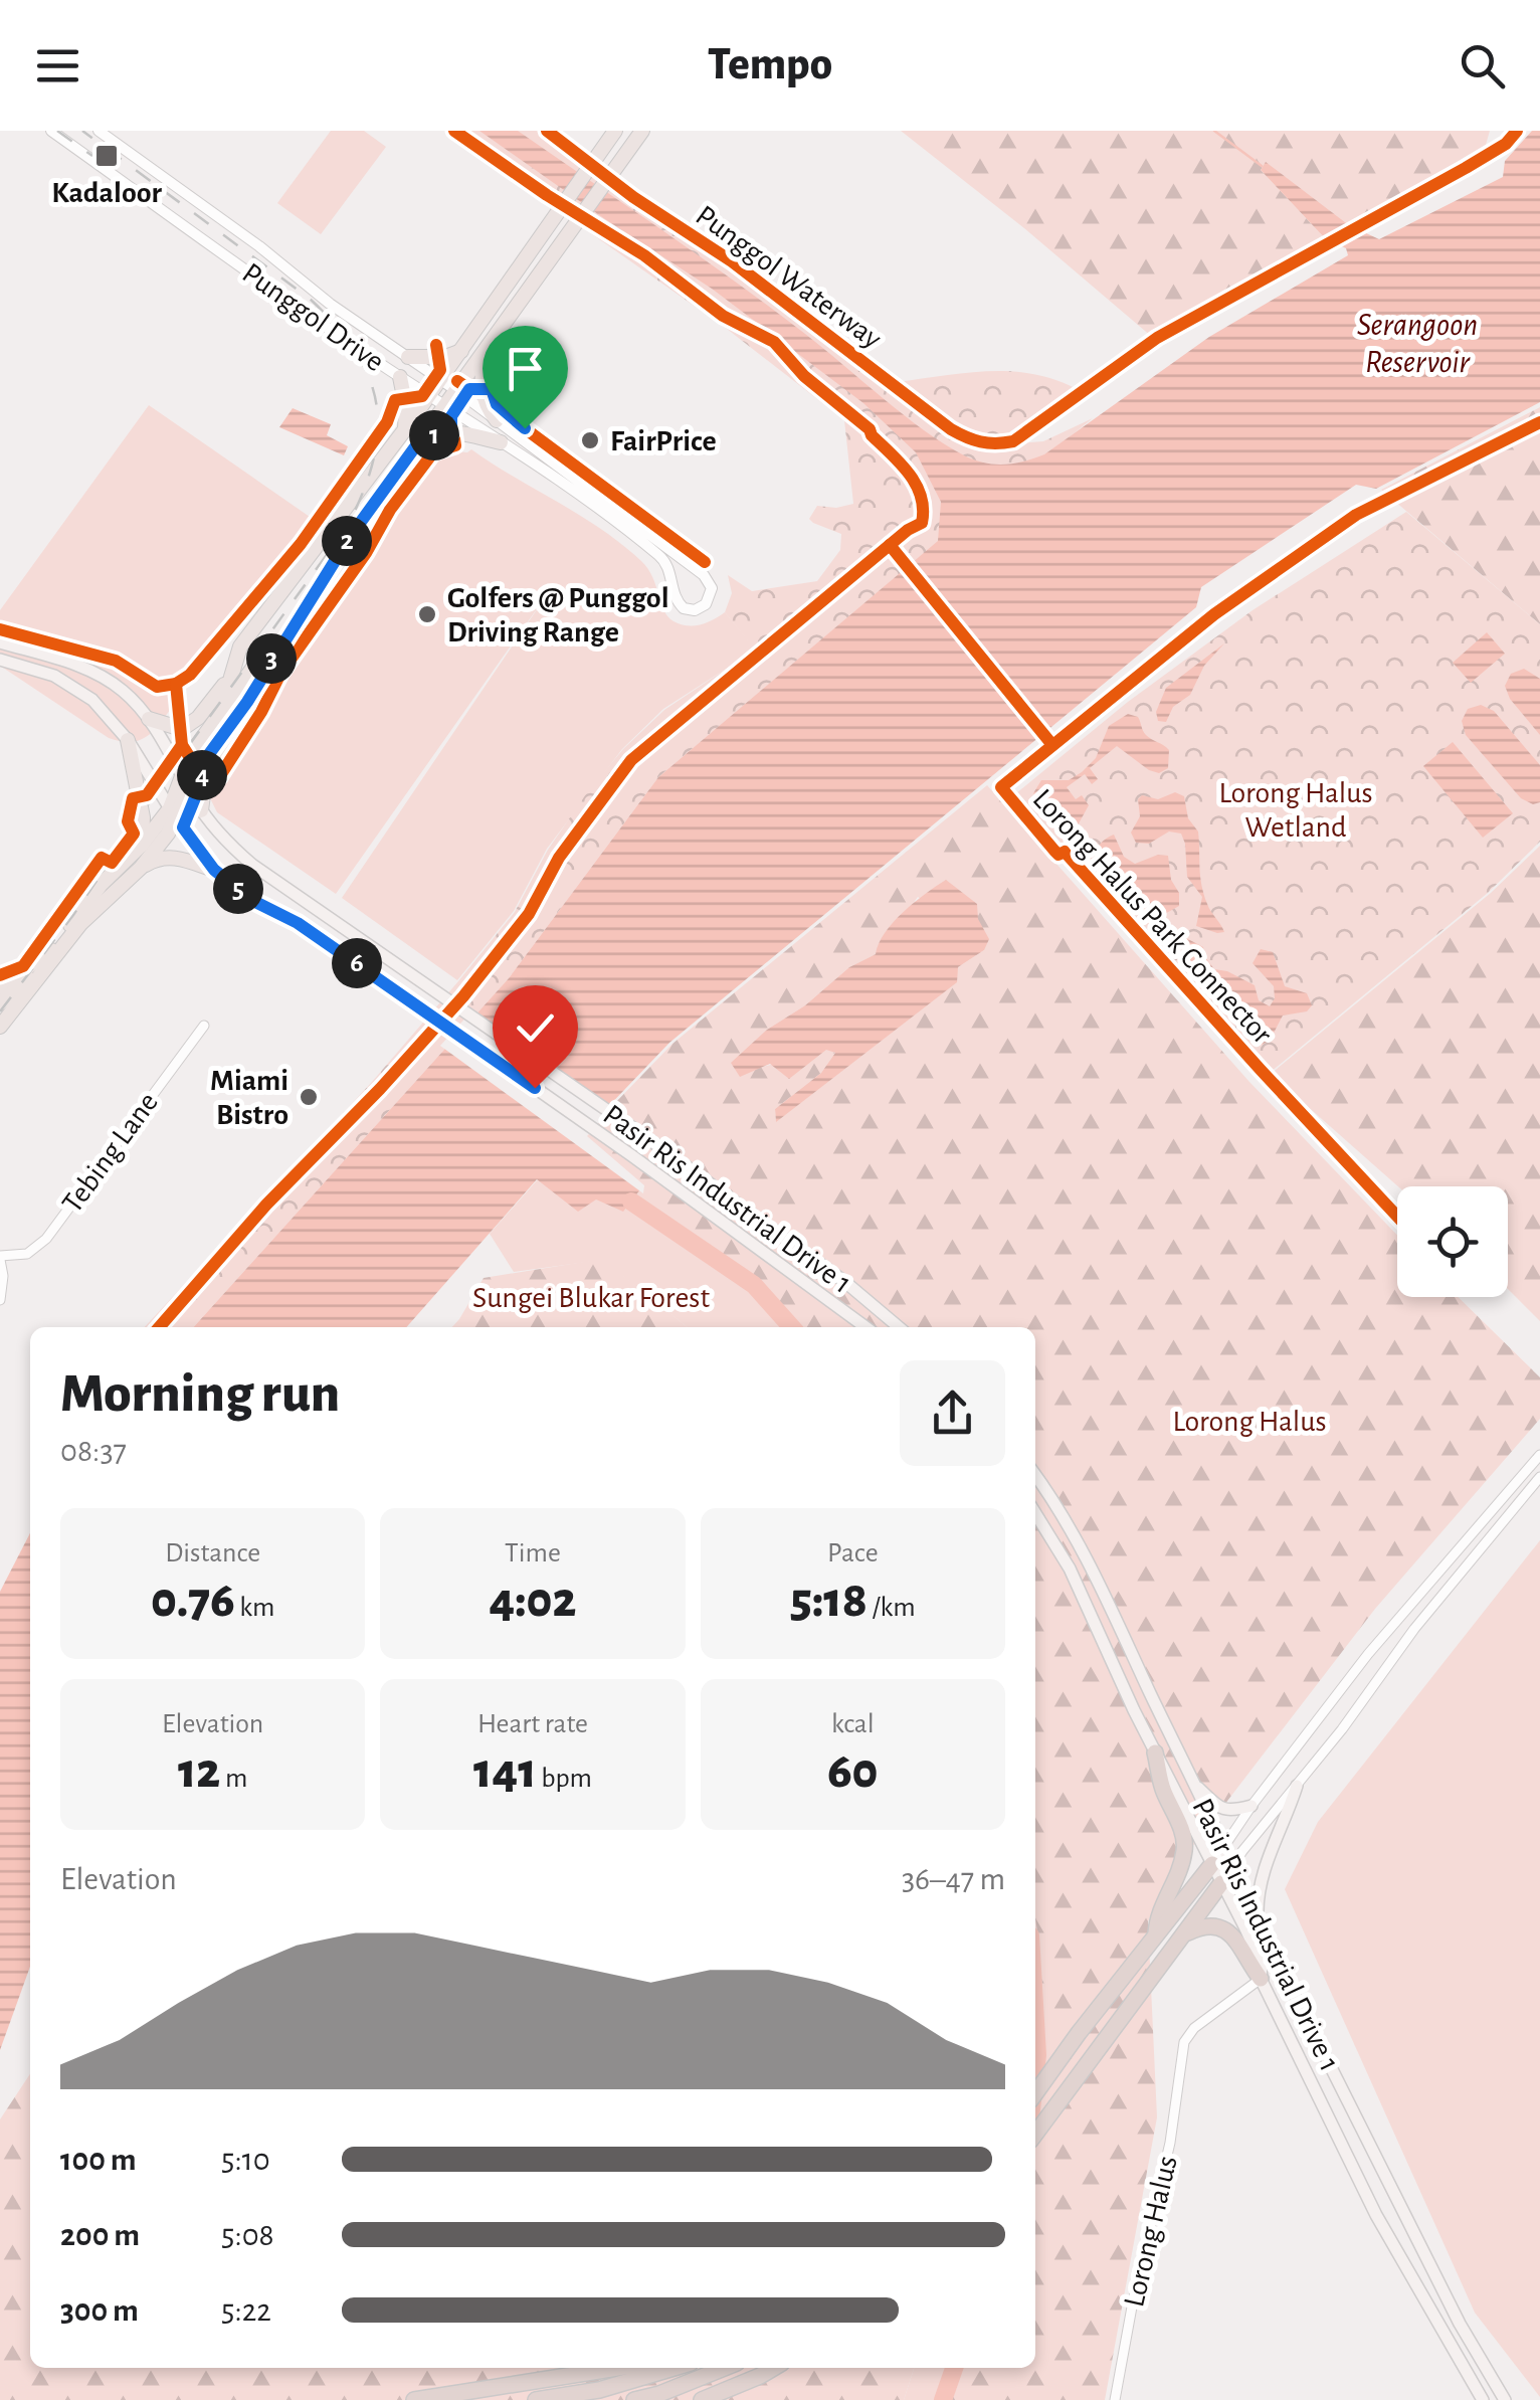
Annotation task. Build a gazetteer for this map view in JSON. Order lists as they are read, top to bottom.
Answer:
{
  "streets": {
    "main road": ["Pasir Ris Industrial Drive 1"],
    "street": ["Punggol Drive", "Tebing Lane", "Lorong Halus"],
    "cycle path": ["Punggol Waterway", "Lorong Halus Park Connector"]
  },
  "crossings": [
    ["Pasir Ris Industrial Drive 1", "Lorong Halus"]
  ],
  "water": ["Serangoon Reservoir"],
  "parks": ["Lorong Halus Wetland", "Sungei Blukar Forest", "Lorong Halus"],
  "places": {
    "transit": ["Kadaloor"],
    "other": ["FairPrice", "Golfers @ Punggol Driving Range", "Miami Bistro"]
  },
  "page": {
    "header": "Tempo",
    "pins": [
      "1",
      "2",
      "3",
      "4",
      "5",
      "6"
    ],
    "heading": ["Morning run", "08:37"],
    "stats": [
      ["Distance", "0.76 km"],
      ["Time", "4:02"],
      ["Pace", "5:18 /km"],
      ["Elevation", "12 m"],
      ["Heart rate", "141 bpm"],
      ["kcal", "60"]
    ],
    "chart": ["Elevation", "36–47 m"],
    "list": [
      {
        "name": "100 m",
        "note": "5:10"
      },
      {
        "name": "200 m",
        "note": "5:08"
      },
      {
        "name": "300 m",
        "note": "5:22"
      }
    ]
  }
}
